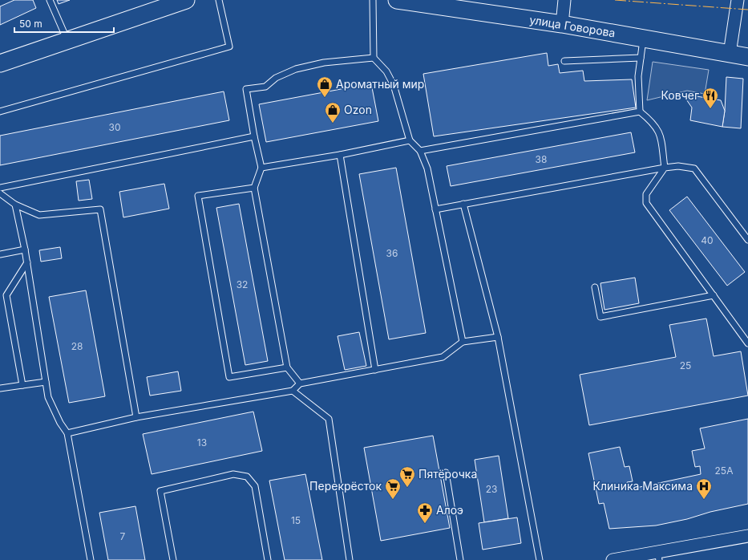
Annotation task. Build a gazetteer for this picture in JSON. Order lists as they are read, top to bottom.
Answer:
{
  "streets": {
    "main road": ["улица Говорова"]
  },
  "places": {
    "shop": ["Ароматный мир", "Ozon"],
    "restaurant": ["Ковчег"],
    "supermarket": ["Пятёрочка", "Перекрёсток"],
    "hospital": ["Клиника Максима"],
    "pharmacy": ["Алоэ"]
  },
  "house_numbers": [
    "30",
    "38",
    "40",
    "36",
    "32",
    "28",
    "25",
    "13",
    "25А",
    "23",
    "15",
    "7"
  ],
  "scale_bar": "50 m"
}
